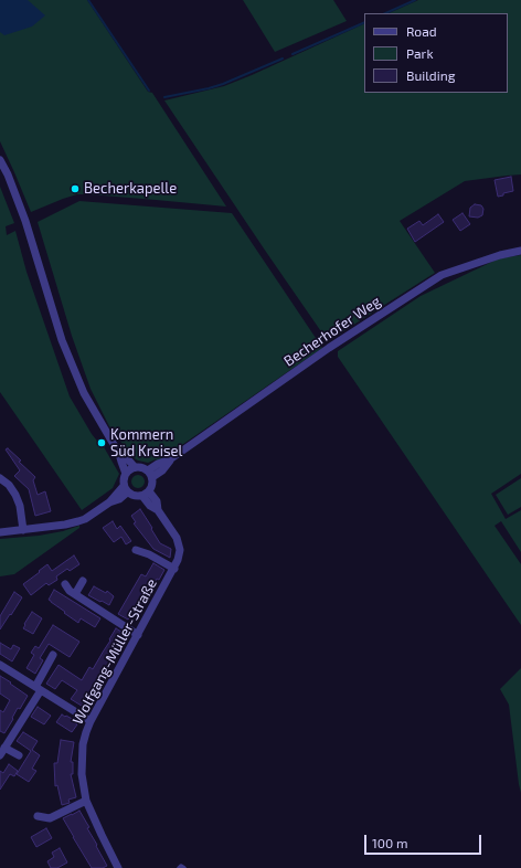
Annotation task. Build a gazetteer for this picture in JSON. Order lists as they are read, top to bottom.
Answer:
{
  "streets": {
    "street": ["Becherhofer Weg", "Wolfgang-Müller-Straße"]
  },
  "crossings": [
    ["Becherhofer Weg", "Wolfgang-Müller-Straße"]
  ],
  "places": ["Becherkapelle", "Kommern Süd Kreisel"],
  "legend": ["Road", "Park", "Building"],
  "scale_bar": "100 m"
}
